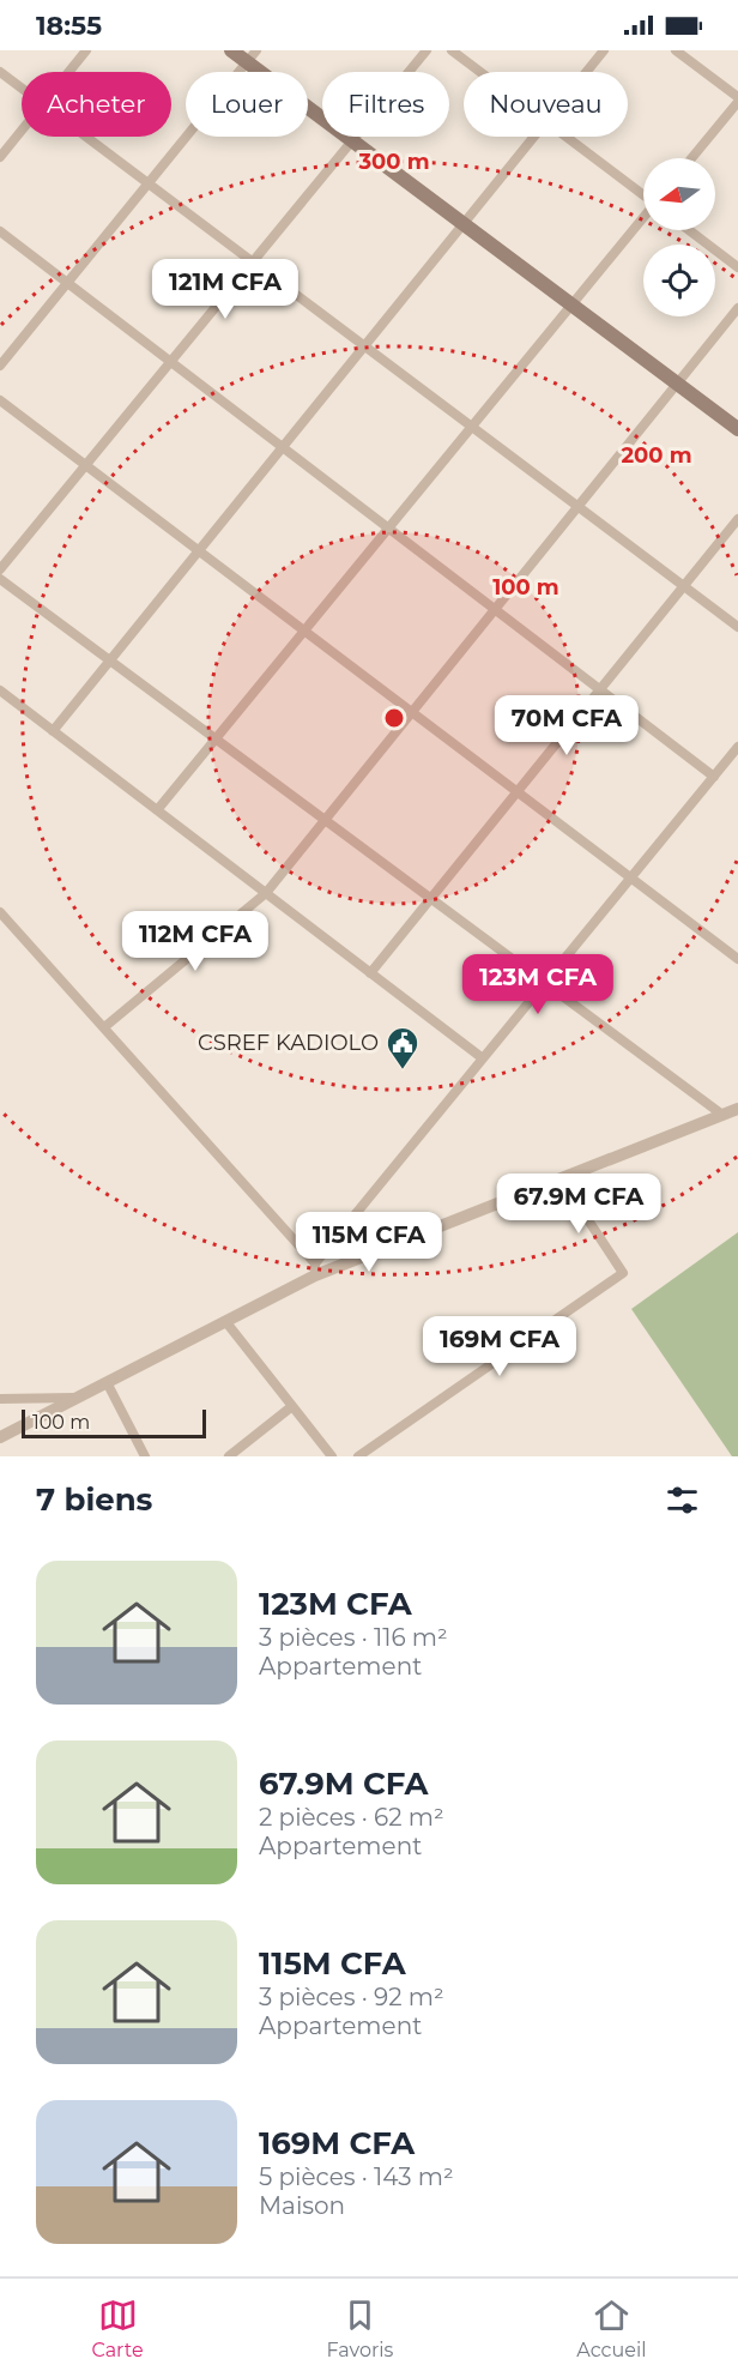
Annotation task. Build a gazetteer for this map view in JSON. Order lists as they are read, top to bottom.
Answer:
{
  "places": {
    "public building": ["CSREF KADIOLO"]
  },
  "scale_bar": "100 m",
  "north": "left",
  "page": {
    "status": "18:55",
    "chip": [
      "Acheter",
      "Louer",
      "Filtres",
      "Nouveau"
    ],
    "price": [
      "121M CFA",
      "70M CFA",
      "112M CFA",
      "123M CFA",
      "67.9M CFA",
      "115M CFA",
      "169M CFA"
    ],
    "scale": "100 m",
    "heading": "7 biens",
    "list": [
      {
        "name": "123M CFA",
        "note": "3 pièces · 116 m² · Appartement"
      },
      {
        "name": "67.9M CFA",
        "note": "2 pièces · 62 m² · Appartement"
      },
      {
        "name": "115M CFA",
        "note": "3 pièces · 92 m² · Appartement"
      },
      {
        "name": "169M CFA",
        "note": "5 pièces · 143 m² · Maison"
      }
    ],
    "tabs": ["Carte", "Favoris", "Accueil"]
  },
  "rings": ["300 m", "200 m", "100 m"]
}
